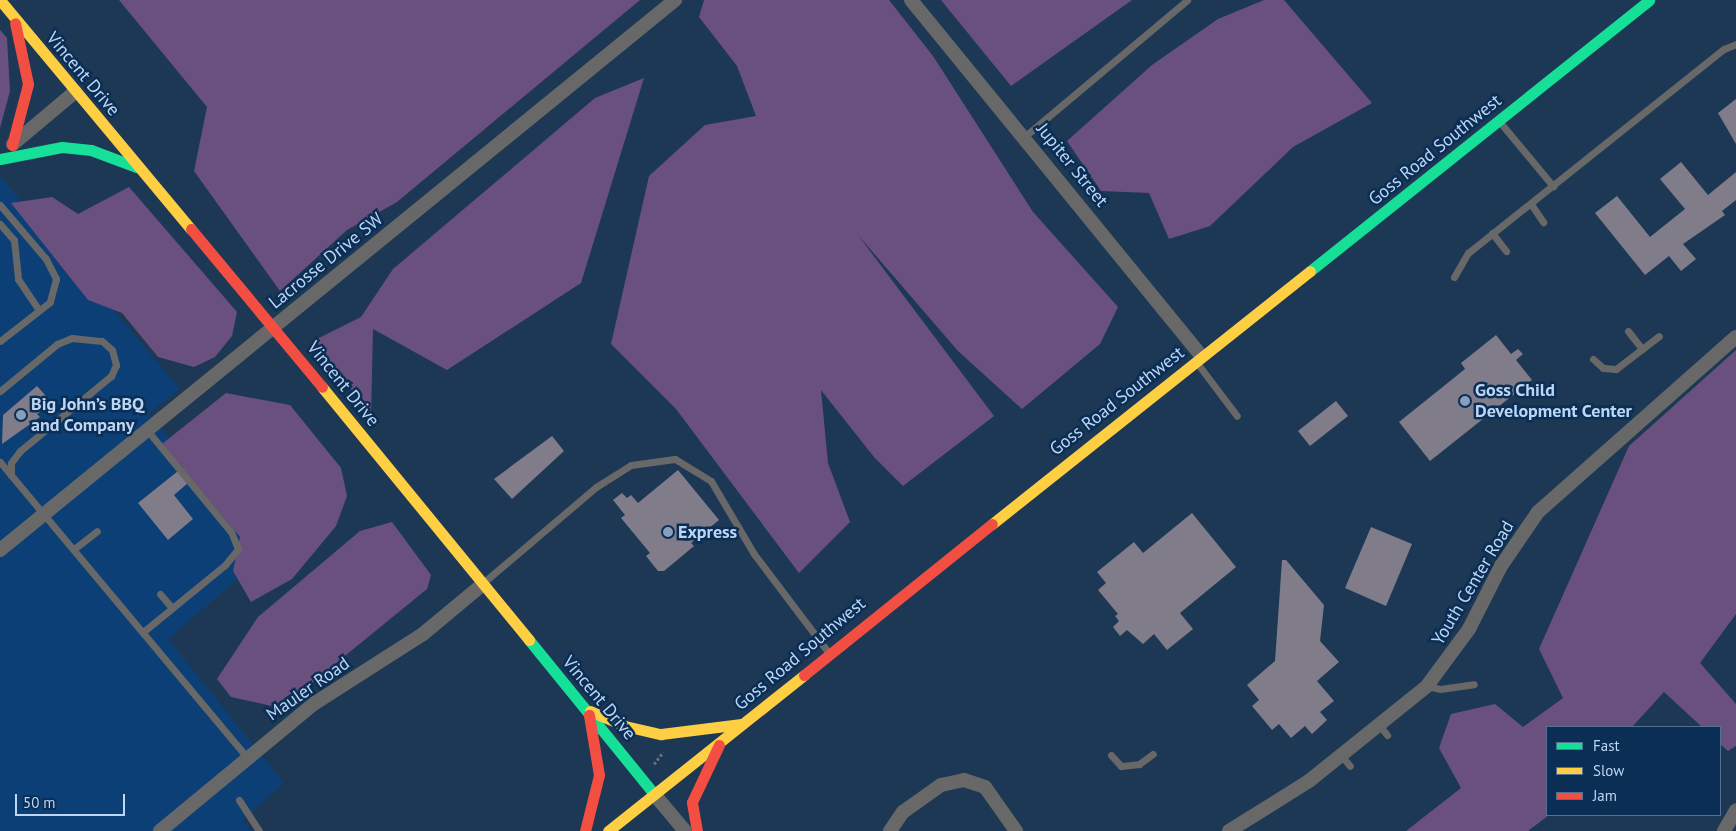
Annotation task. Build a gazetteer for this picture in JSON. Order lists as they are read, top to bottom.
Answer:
{
  "streets": {
    "street": [
      "Vincent Drive",
      "Goss Road Southwest",
      "Jupiter Street",
      "Lacrosse Drive SW",
      "Youth Center Road",
      "Mauler Road"
    ]
  },
  "crossings": [
    ["Vincent Drive", "Goss Road Southwest"],
    ["Vincent Drive", "Lacrosse Drive SW"],
    ["Vincent Drive", "Mauler Road"],
    ["Goss Road Southwest", "Jupiter Street"]
  ],
  "places": ["Goss Child Development Center", "Big John’s BBQ and Company", "Express"],
  "legend": ["Fast", "Slow", "Jam"],
  "scale_bar": "50 m"
}
